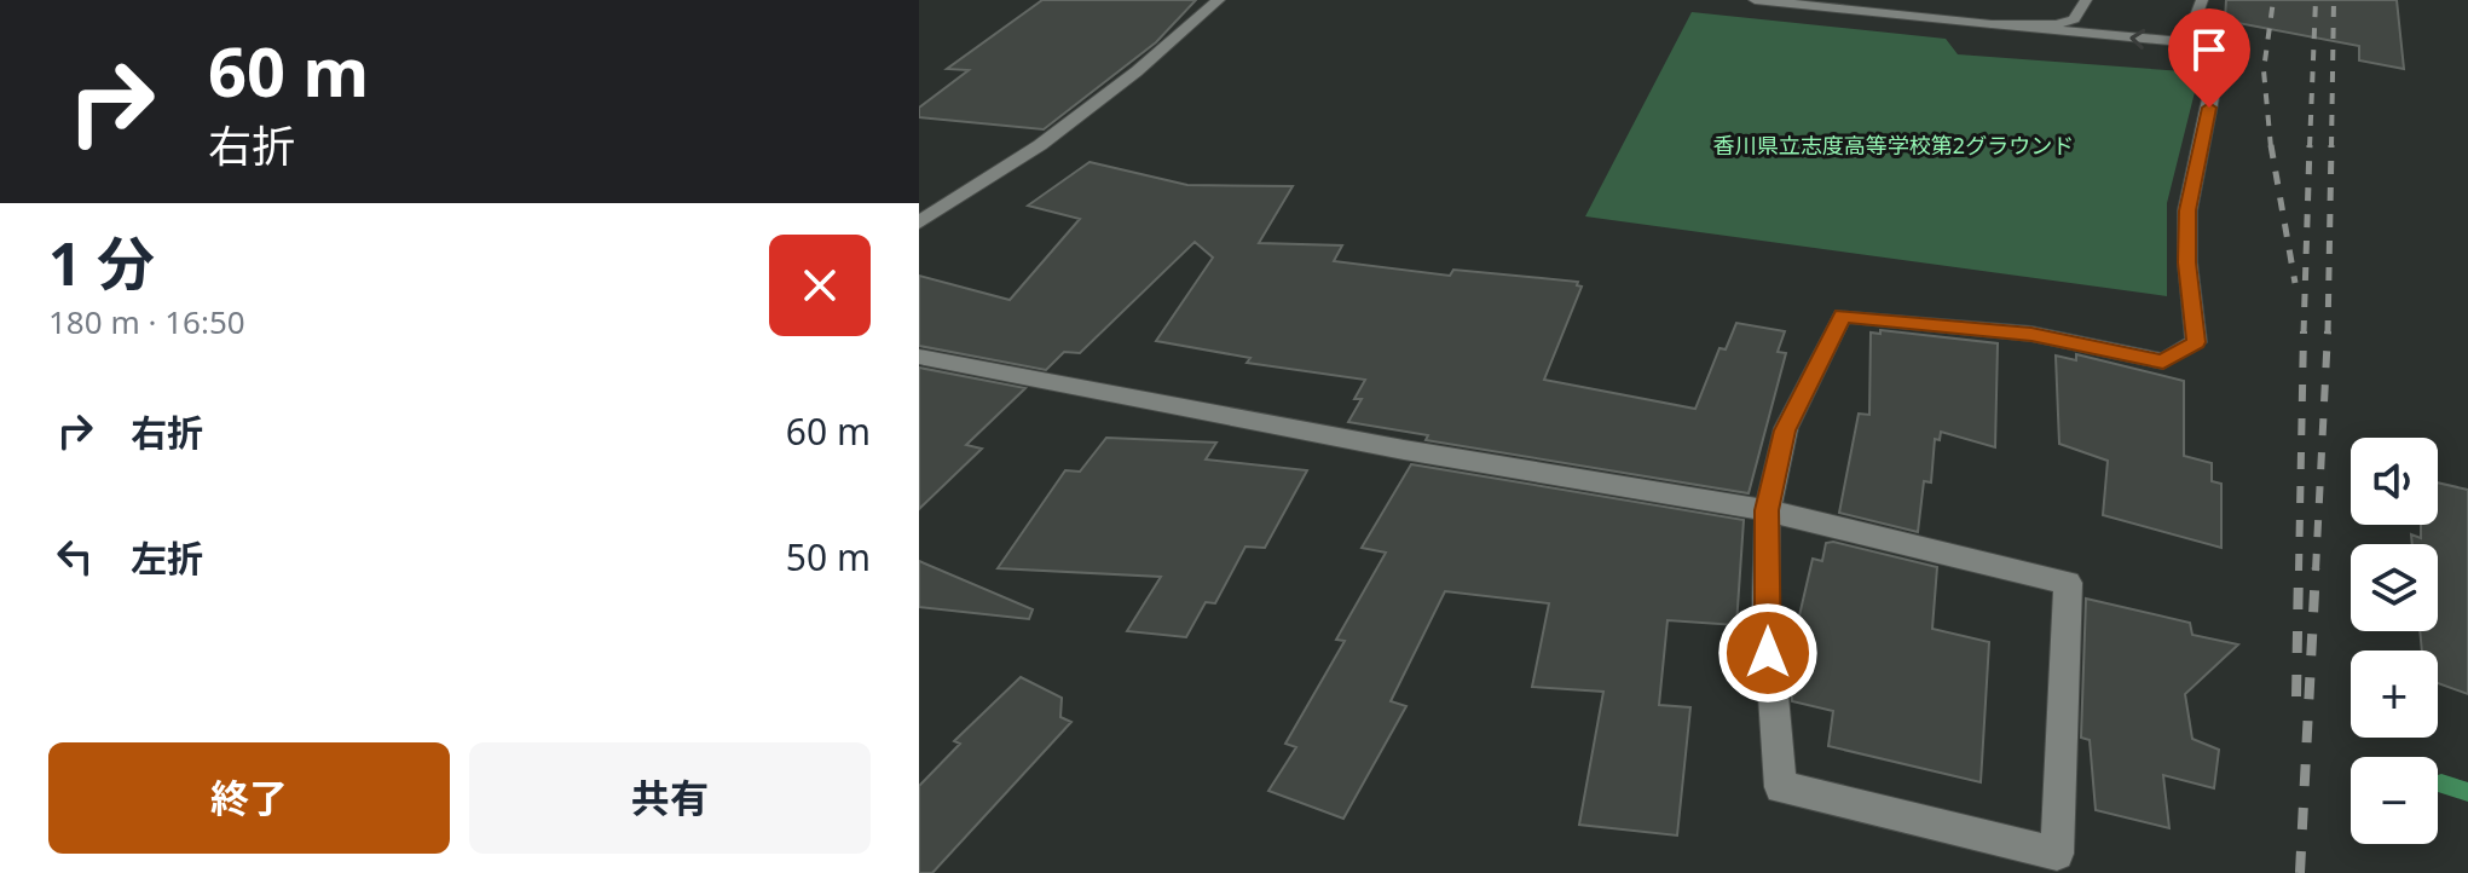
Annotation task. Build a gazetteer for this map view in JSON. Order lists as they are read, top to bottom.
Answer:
{
  "parks": ["香川県立志度高等学校第2グラウンド"],
  "page": {
    "turn": ["60 m", "右折"],
    "heading": ["1 分", "180 m · 16:50"],
    "list": [
      {
        "name": "右折",
        "value": "60 m"
      },
      {
        "name": "左折",
        "value": "50 m"
      }
    ],
    "map_buttons": ["+", "−"],
    "buttons": ["終了", "共有"]
  }
}
